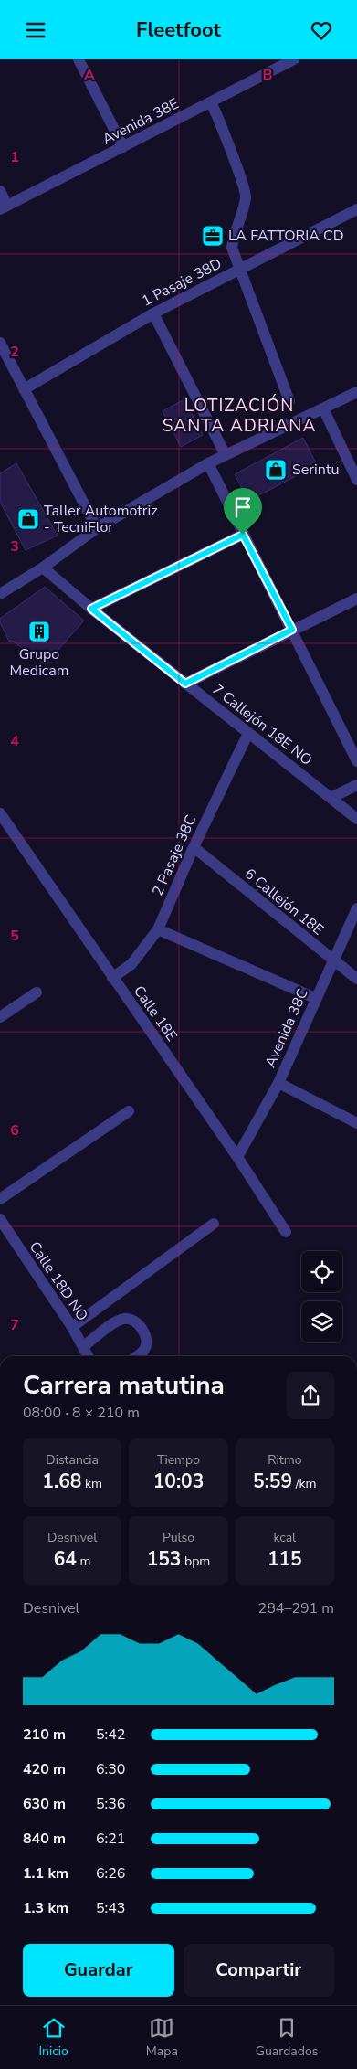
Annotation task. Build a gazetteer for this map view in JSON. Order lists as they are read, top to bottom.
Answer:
{
  "streets": {
    "street": [
      "Avenida 38E",
      "1 Pasaje 38D",
      "7 Callejón 18E NO",
      "2 Pasaje 38C",
      "6 Callejón 18E",
      "Calle 18E",
      "Avenida 38C",
      "Calle 18D NO"
    ]
  },
  "crossings": [
    ["7 Callejón 18E NO", "2 Pasaje 38C"],
    ["2 Pasaje 38C", "6 Callejón 18E"],
    ["2 Pasaje 38C", "Calle 18E"],
    ["6 Callejón 18E", "Avenida 38C"],
    ["Calle 18E", "Avenida 38C"]
  ],
  "districts": ["LOTIZACIÓN SANTA ADRIANA"],
  "places": {
    "office": ["LA FATTORIA CD"],
    "shop": ["Serintu", "Taller Automotriz - TecniFlor"],
    "building": ["Grupo Medicam"]
  },
  "page": {
    "header": "Fleetfoot",
    "heading": ["Carrera matutina", "08:00 · 8 × 210 m"],
    "stats": [
      ["Distancia", "1.68 km"],
      ["Tiempo", "10:03"],
      ["Ritmo", "5:59 /km"],
      ["Desnivel", "64 m"],
      ["Pulso", "153 bpm"],
      ["kcal", "115"]
    ],
    "chart": ["Desnivel", "284–291 m"],
    "list": [
      {
        "name": "210 m",
        "note": "5:42"
      },
      {
        "name": "420 m",
        "note": "6:30"
      },
      {
        "name": "630 m",
        "note": "5:36"
      },
      {
        "name": "840 m",
        "note": "6:21"
      },
      {
        "name": "1.1 km",
        "note": "6:26"
      },
      {
        "name": "1.3 km",
        "note": "5:43"
      }
    ],
    "buttons": ["Guardar", "Compartir"],
    "tabs": ["Inicio", "Mapa", "Guardados"]
  },
  "grid": {
    "columns": ["A", "B"],
    "rows": [
      "1",
      "2",
      "3",
      "4",
      "5",
      "6",
      "7"
    ]
  }
}
